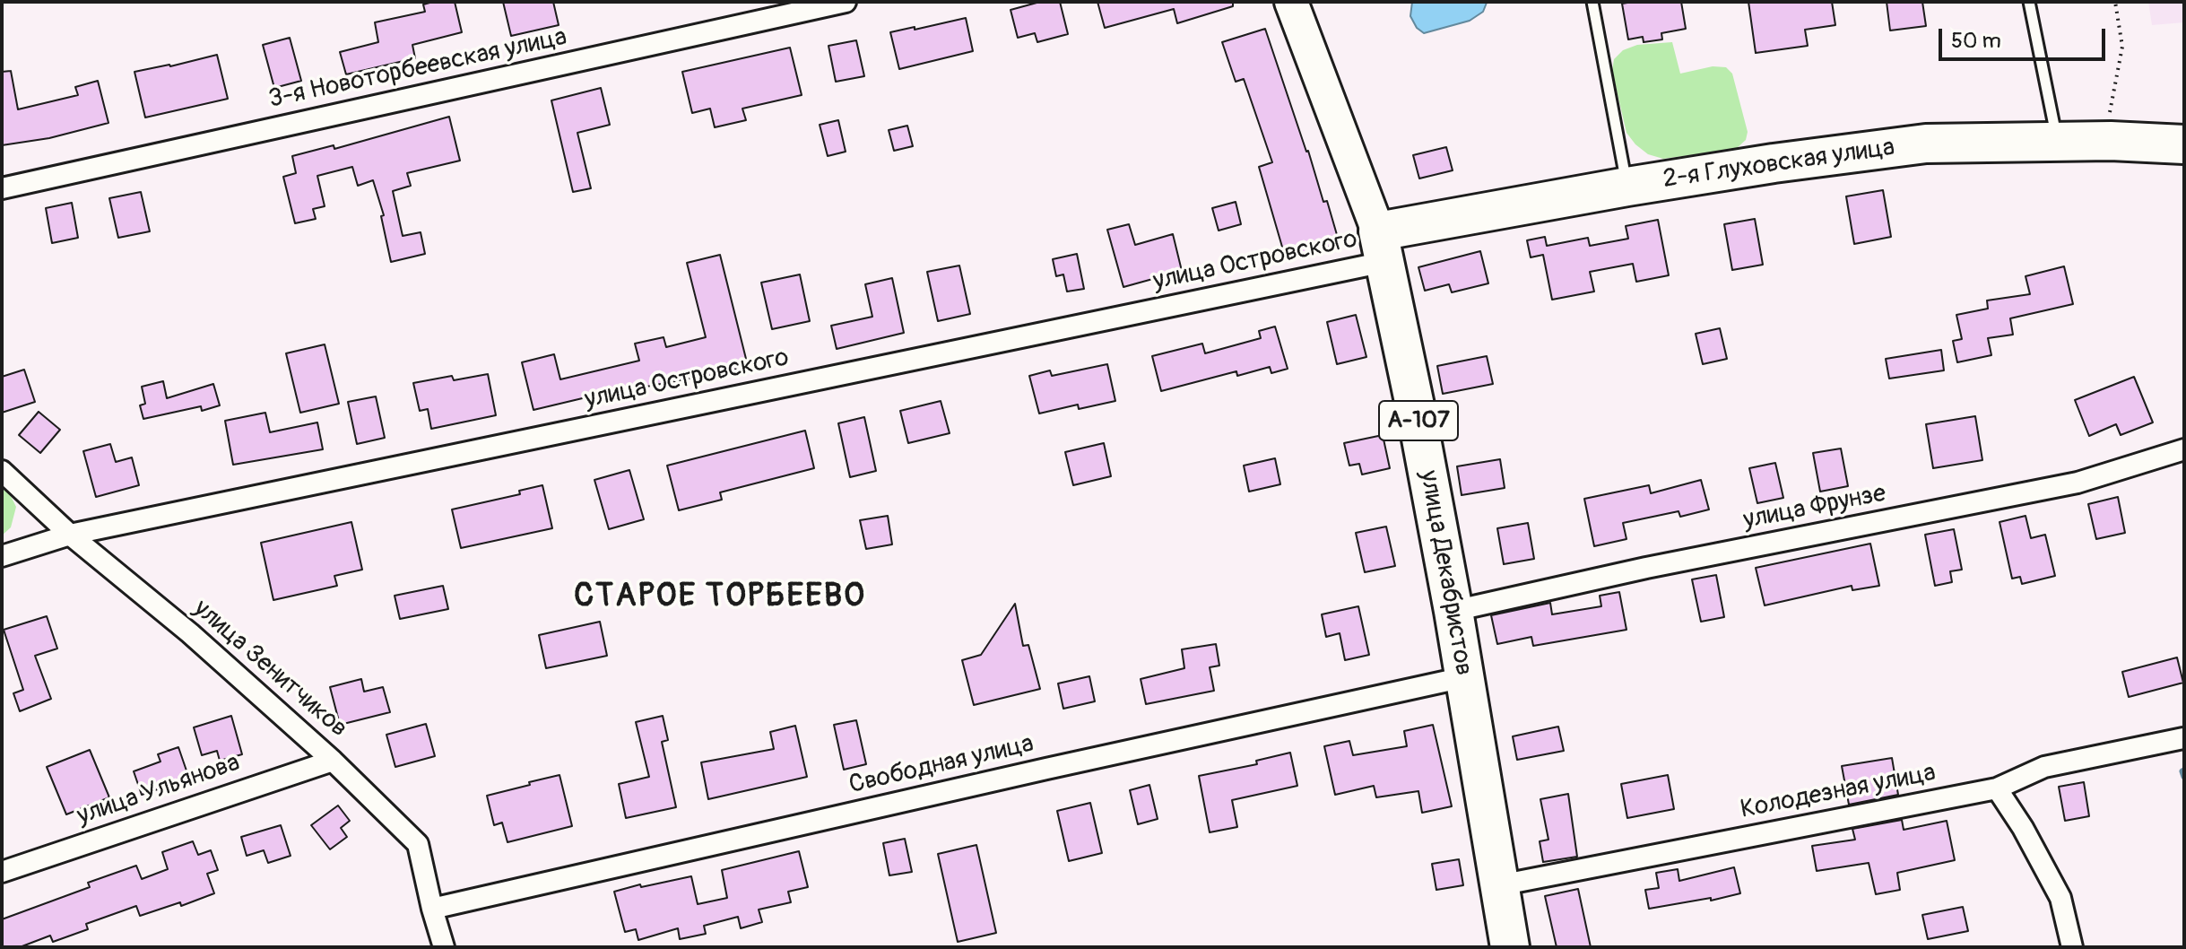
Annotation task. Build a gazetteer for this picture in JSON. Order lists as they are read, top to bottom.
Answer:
{
  "streets": {
    "highway": ["2-я Глуховская улица", "А-107", "улица Декабристов"],
    "street": [
      "3-я Новоторбеевская улица",
      "улица Островского",
      "улица Фрунзе",
      "улица Зенитчиков",
      "Свободная улица",
      "улица Ульянова",
      "Колодезная улица"
    ]
  },
  "crossings": [
    ["2-я Глуховская улица", "улица Островского"],
    ["2-я Глуховская улица", "улица Декабристов"],
    ["улица Островского", "улица Декабристов"],
    ["улица Островского", "улица Зенитчиков"],
    ["улица Фрунзе", "улица Декабристов"],
    ["улица Декабристов", "Свободная улица"],
    ["улица Декабристов", "Колодезная улица"],
    ["улица Зенитчиков", "Свободная улица"],
    ["улица Зенитчиков", "улица Ульянова"]
  ],
  "districts": ["СТАРОЕ ТОРБЕЕВО"],
  "scale_bar": "50 m"
}
